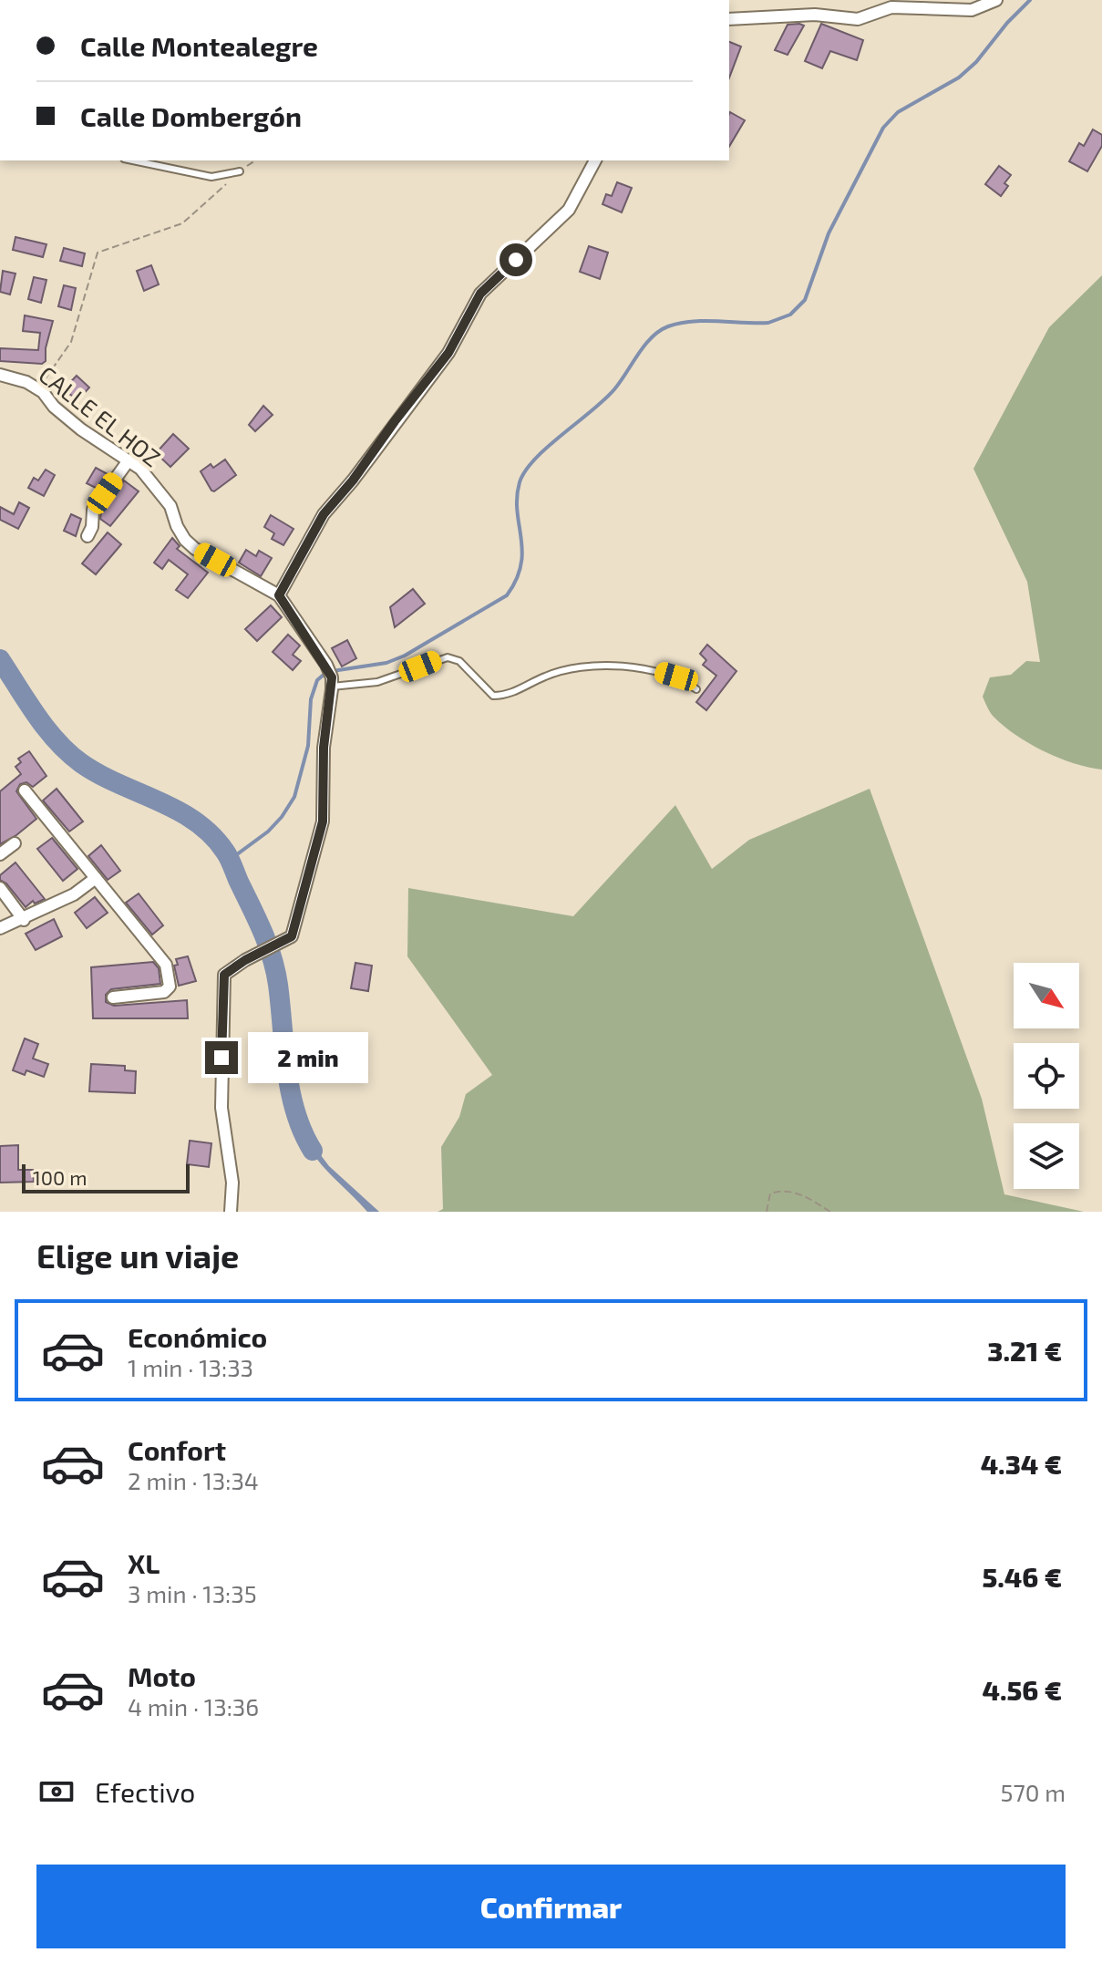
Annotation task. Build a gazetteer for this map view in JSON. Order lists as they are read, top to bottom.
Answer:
{
  "streets": {
    "street": ["CALLE EL HOZ"]
  },
  "scale_bar": "100 m",
  "north": "bottom right",
  "page": {
    "banner": ["Calle Montealegre", "Calle Dombergón"],
    "bubble": "2 min",
    "scale": "100 m",
    "heading": "Elige un viaje",
    "list": [
      {
        "name": "Económico",
        "note": "1 min · 13:33",
        "value": "3.21 €"
      },
      {
        "name": "Confort",
        "note": "2 min · 13:34",
        "value": "4.34 €"
      },
      {
        "name": "XL",
        "note": "3 min · 13:35",
        "value": "5.46 €"
      },
      {
        "name": "Moto",
        "note": "4 min · 13:36",
        "value": "4.56 €"
      }
    ],
    "pay": ["Efectivo", "570 m"],
    "buttons": "Confirmar"
  }
}
